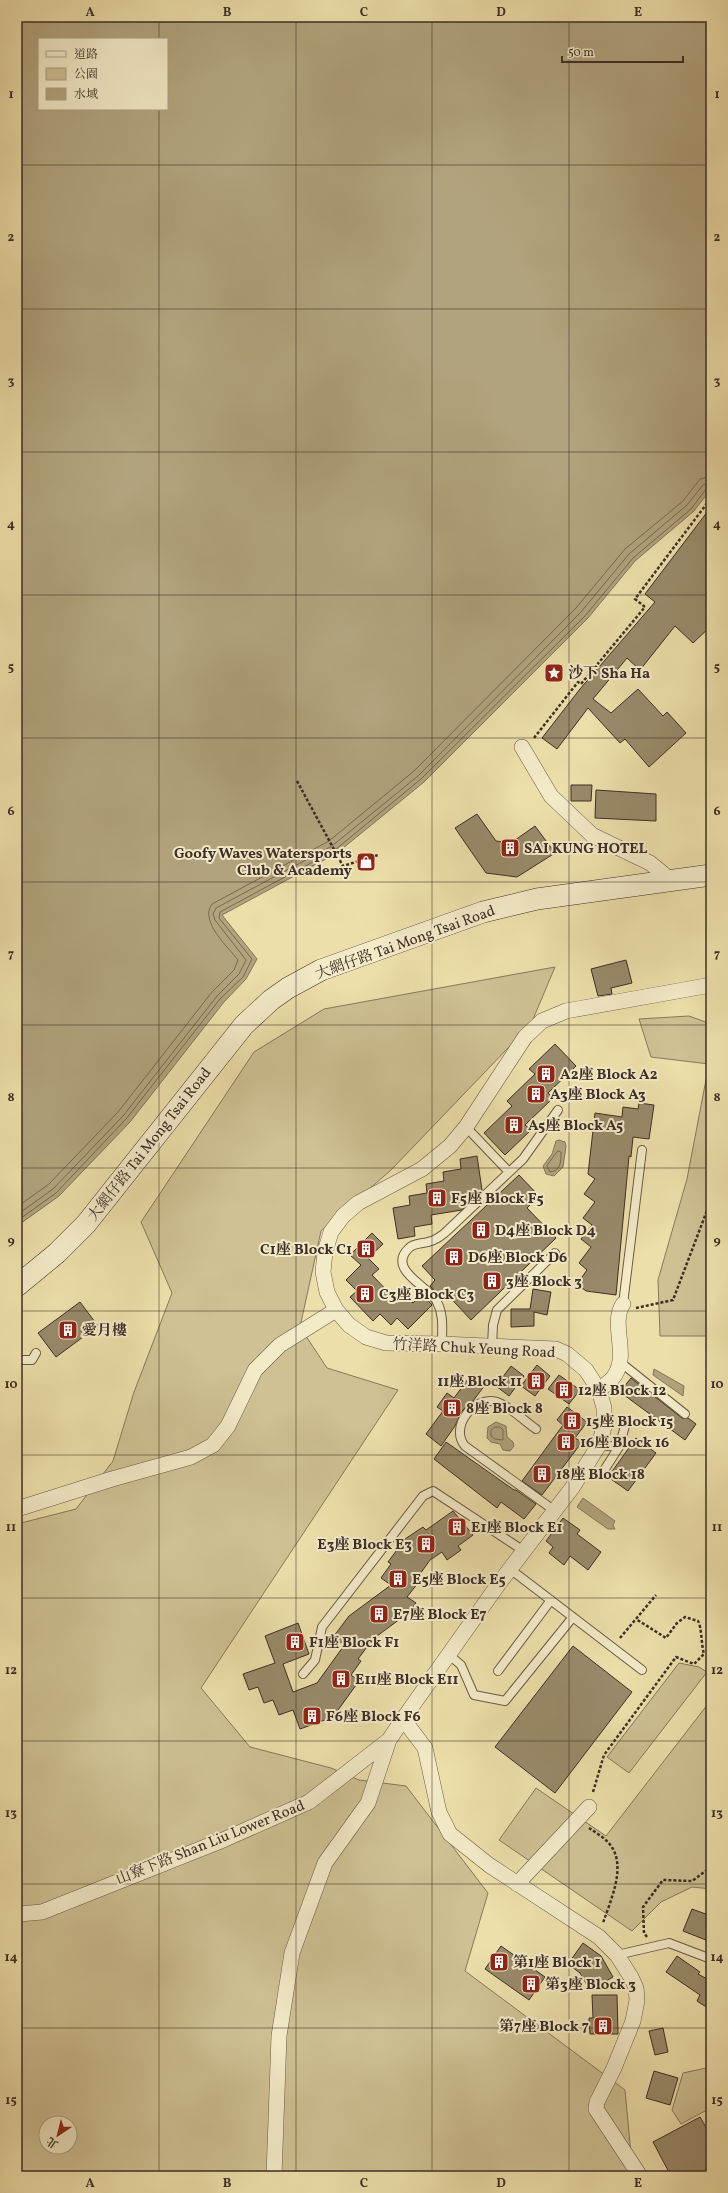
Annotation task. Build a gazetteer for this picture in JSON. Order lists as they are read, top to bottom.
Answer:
{
  "streets": {
    "main road": ["大網仔路 Tai Mong Tsai Road"],
    "street": ["竹洋路 Chuk Yeung Road", "山寮下路 Shan Liu Lower Road"]
  },
  "crossings": [
    ["竹洋路 Chuk Yeung Road", "山寮下路 Shan Liu Lower Road"]
  ],
  "places": {
    "place": ["沙下 Sha Ha"],
    "building": [
      "SAI KUNG HOTEL",
      "A2座 Block A2",
      "A3座 Block A3",
      "A5座 Block A5",
      "F5座 Block F5",
      "D4座 Block D4",
      "C1座 Block C1",
      "D6座 Block D6",
      "3座 Block 3",
      "C3座 Block C3",
      "愛月樓",
      "11座 Block 11",
      "12座 Block 12",
      "8座 Block 8",
      "15座 Block 15",
      "16座 Block 16",
      "18座 Block 18",
      "E1座 Block E1",
      "E3座 Block E3",
      "E5座 Block E5",
      "E7座 Block E7",
      "F1座 Block F1",
      "E11座 Block E11",
      "F6座 Block F6",
      "第1座 Block 1",
      "第3座 Block 3",
      "第7座 Block 7"
    ],
    "shop": ["Goofy Waves Watersports Club & Academy"]
  },
  "legend": ["道路", "公園", "水域"],
  "scale_bar": "50 m",
  "north": "bottom left",
  "grid": {
    "columns": [
      "A",
      "B",
      "C",
      "D",
      "E"
    ],
    "rows": [
      "1",
      "2",
      "3",
      "4",
      "5",
      "6",
      "7",
      "8",
      "9",
      "10",
      "11",
      "12",
      "13",
      "14",
      "15"
    ]
  }
}
